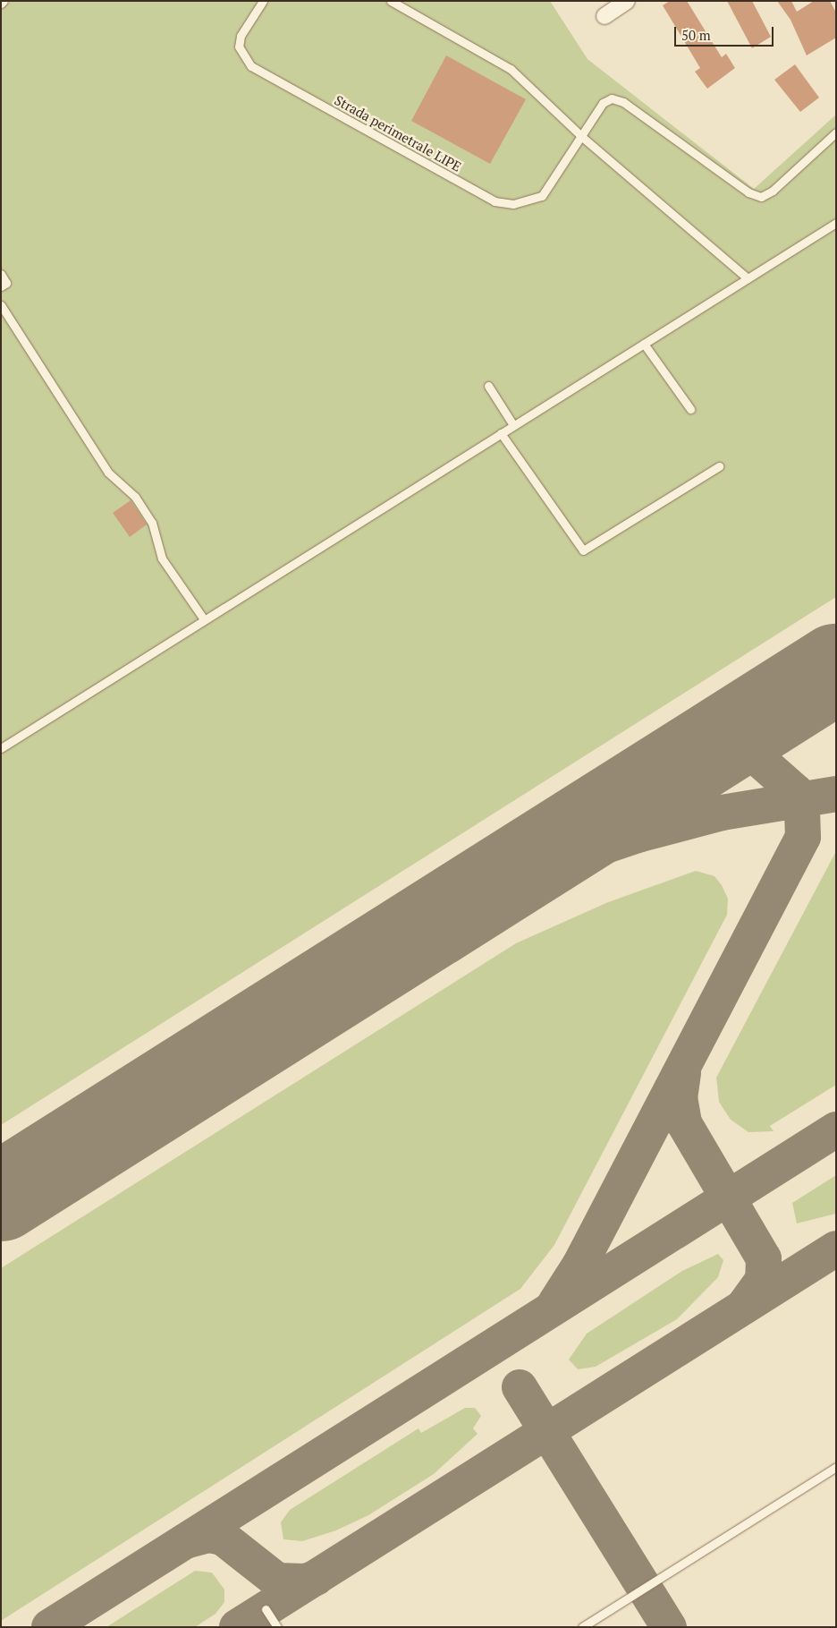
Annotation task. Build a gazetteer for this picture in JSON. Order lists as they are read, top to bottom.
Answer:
{
  "streets": {
    "lane": ["Strada perimetrale LIPE"]
  },
  "scale_bar": "50 m"
}
